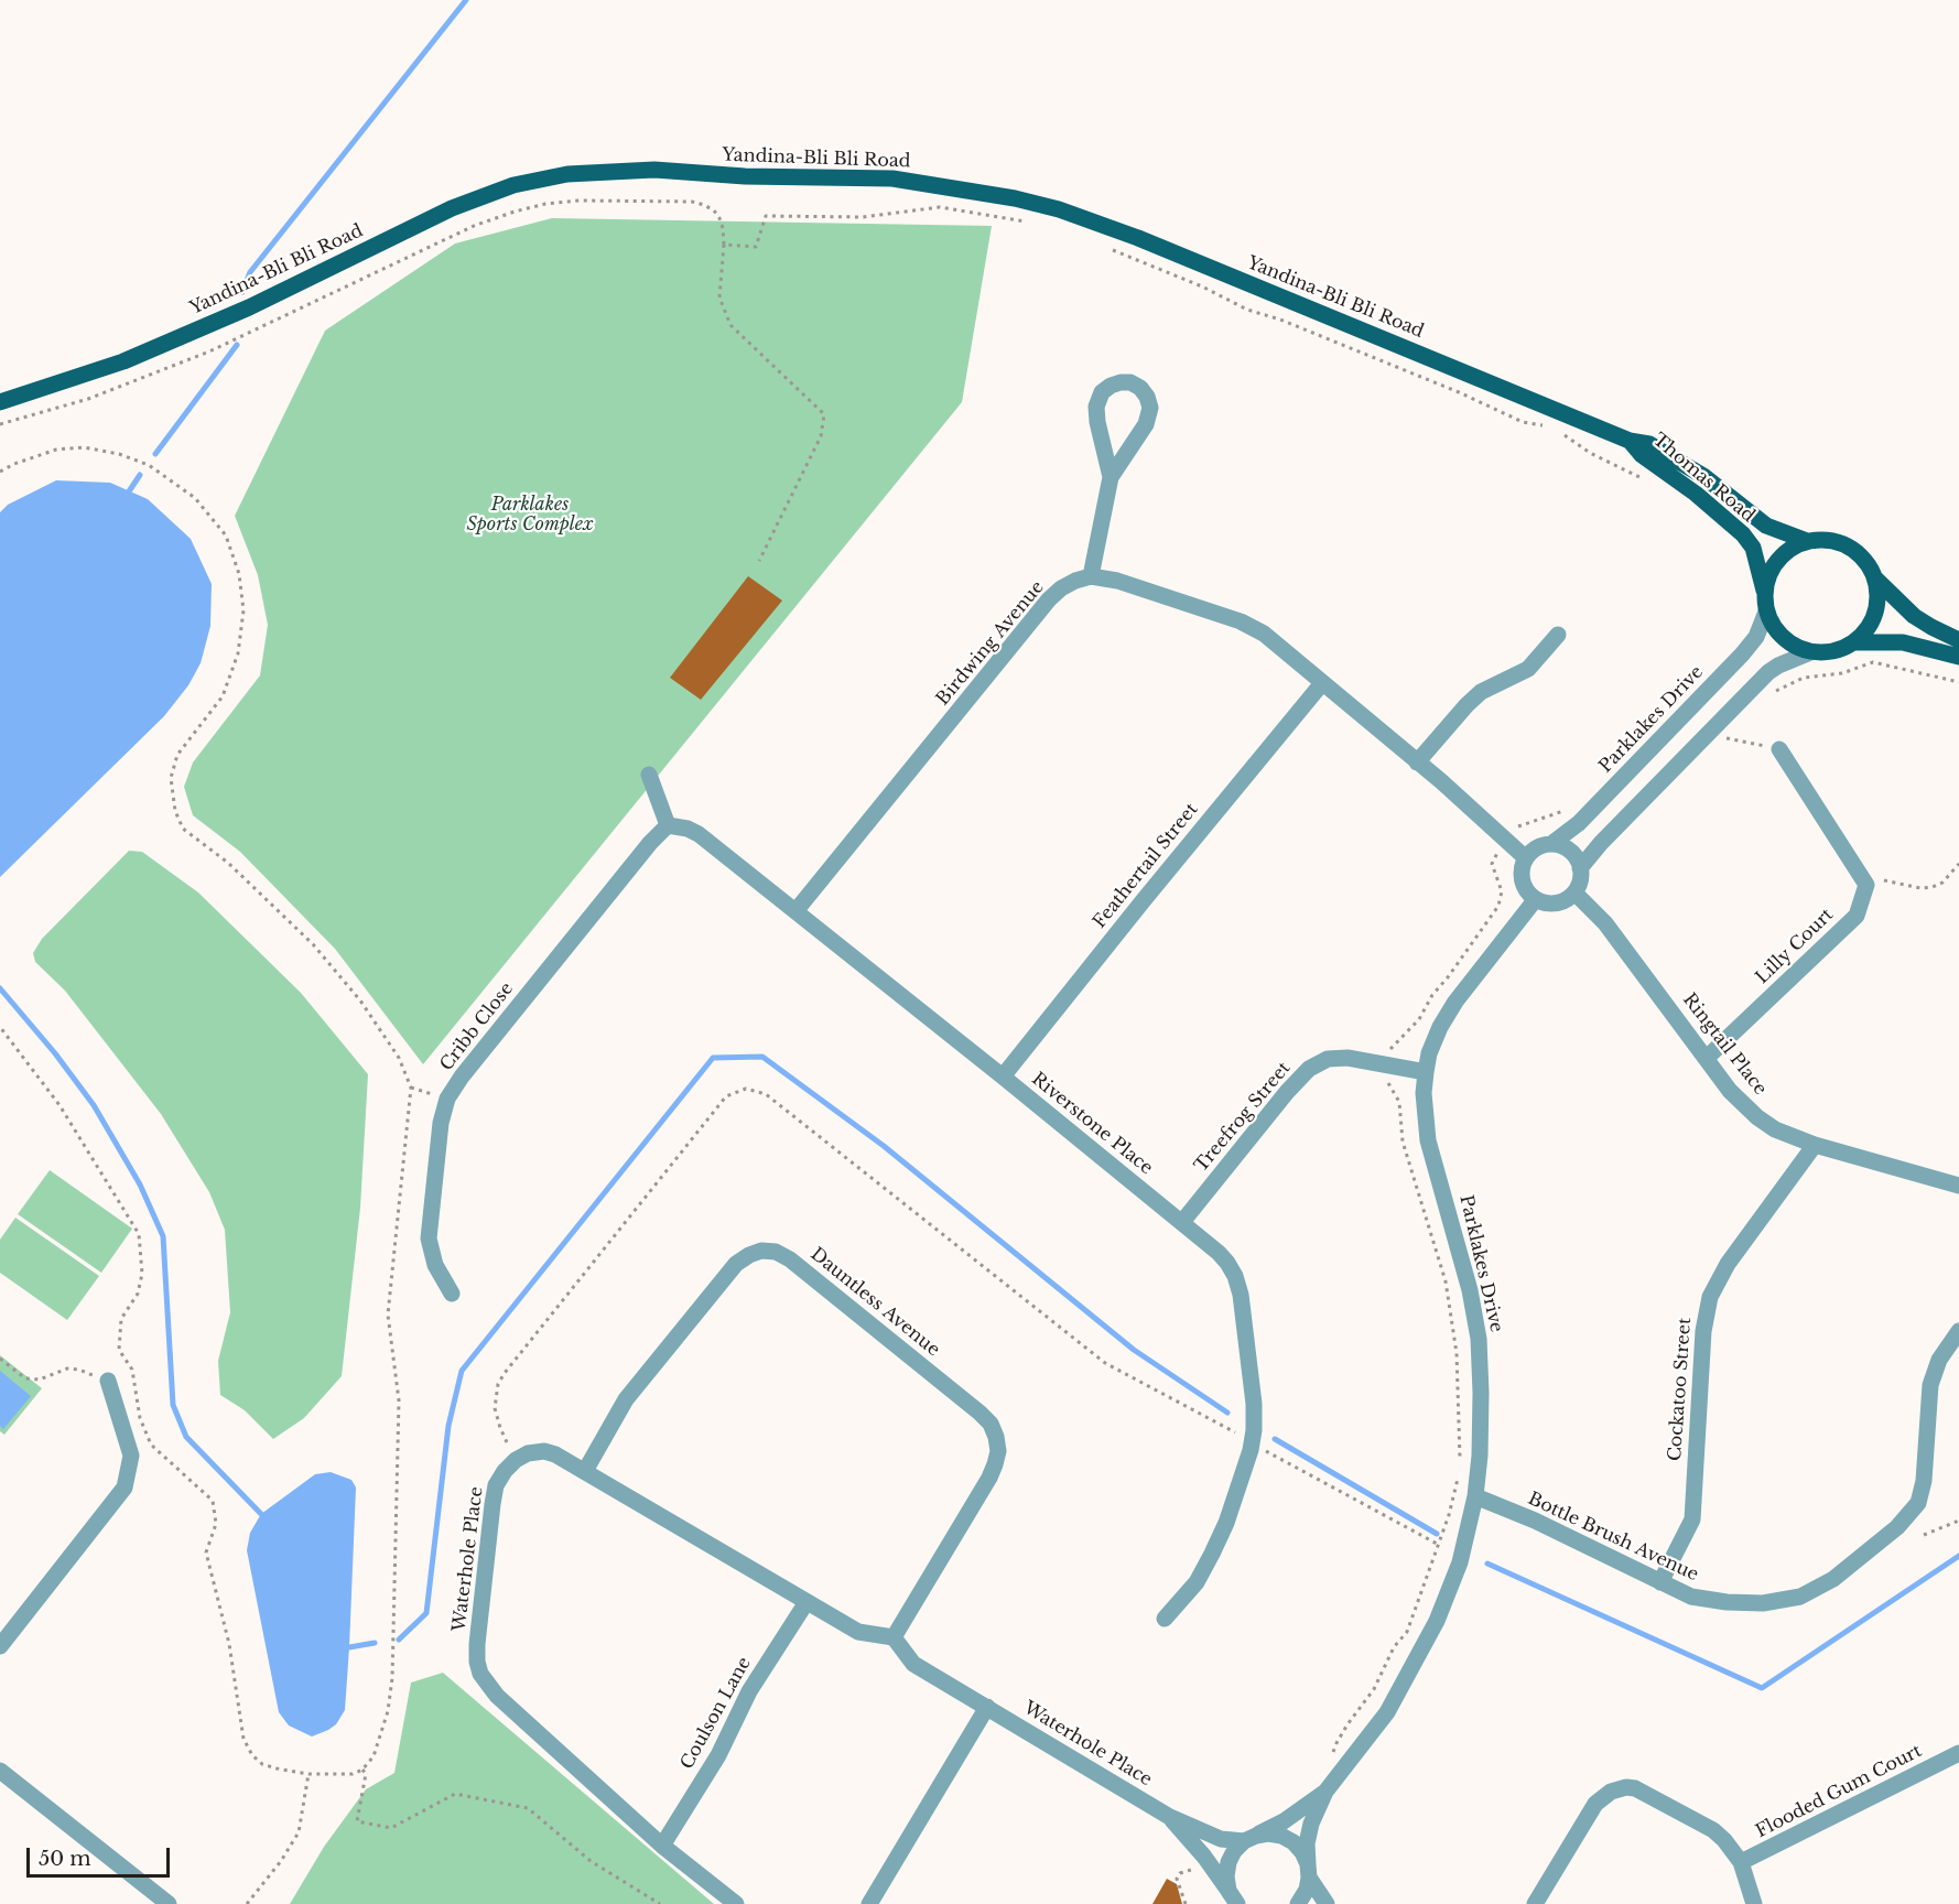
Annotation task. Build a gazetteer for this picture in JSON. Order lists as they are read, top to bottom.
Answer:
{
  "streets": {
    "main road": ["Yandina-Bli Bli Road", "Thomas Road"],
    "street": [
      "Birdwing Avenue",
      "Parklakes Drive",
      "Feathertail Street",
      "Lilly Court",
      "Cribb Close",
      "Ringtail Place",
      "Treefrog Street",
      "Riverstone Place",
      "Dauntless Avenue",
      "Cockatoo Street",
      "Bottle Brush Avenue",
      "Waterhole Place",
      "Coulson Lane",
      "Flooded Gum Court"
    ]
  },
  "crossings": [
    ["Yandina-Bli Bli Road", "Thomas Road"],
    ["Thomas Road", "Parklakes Drive"],
    ["Birdwing Avenue", "Riverstone Place"],
    ["Parklakes Drive", "Ringtail Place"],
    ["Parklakes Drive", "Treefrog Street"],
    ["Parklakes Drive", "Bottle Brush Avenue"],
    ["Parklakes Drive", "Waterhole Place"],
    ["Feathertail Street", "Riverstone Place"],
    ["Lilly Court", "Ringtail Place"],
    ["Cribb Close", "Riverstone Place"],
    ["Ringtail Place", "Cockatoo Street"],
    ["Treefrog Street", "Riverstone Place"],
    ["Dauntless Avenue", "Waterhole Place"],
    ["Cockatoo Street", "Bottle Brush Avenue"],
    ["Waterhole Place", "Coulson Lane"]
  ],
  "parks": ["Parklakes Sports Complex"],
  "scale_bar": "50 m"
}
